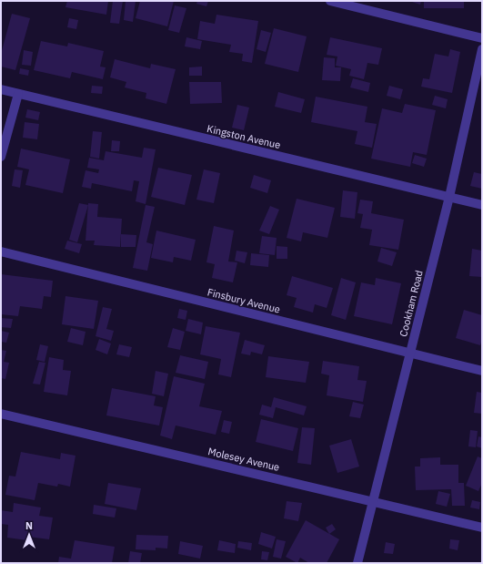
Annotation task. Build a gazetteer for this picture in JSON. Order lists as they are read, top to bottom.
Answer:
{
  "streets": {
    "street": [
      "Kingston Avenue",
      "Finsbury Avenue",
      "Cookham Road",
      "Molesey Avenue"
    ]
  },
  "crossings": [
    ["Kingston Avenue", "Cookham Road"],
    ["Finsbury Avenue", "Cookham Road"],
    ["Cookham Road", "Molesey Avenue"]
  ],
  "north": "top"
}
